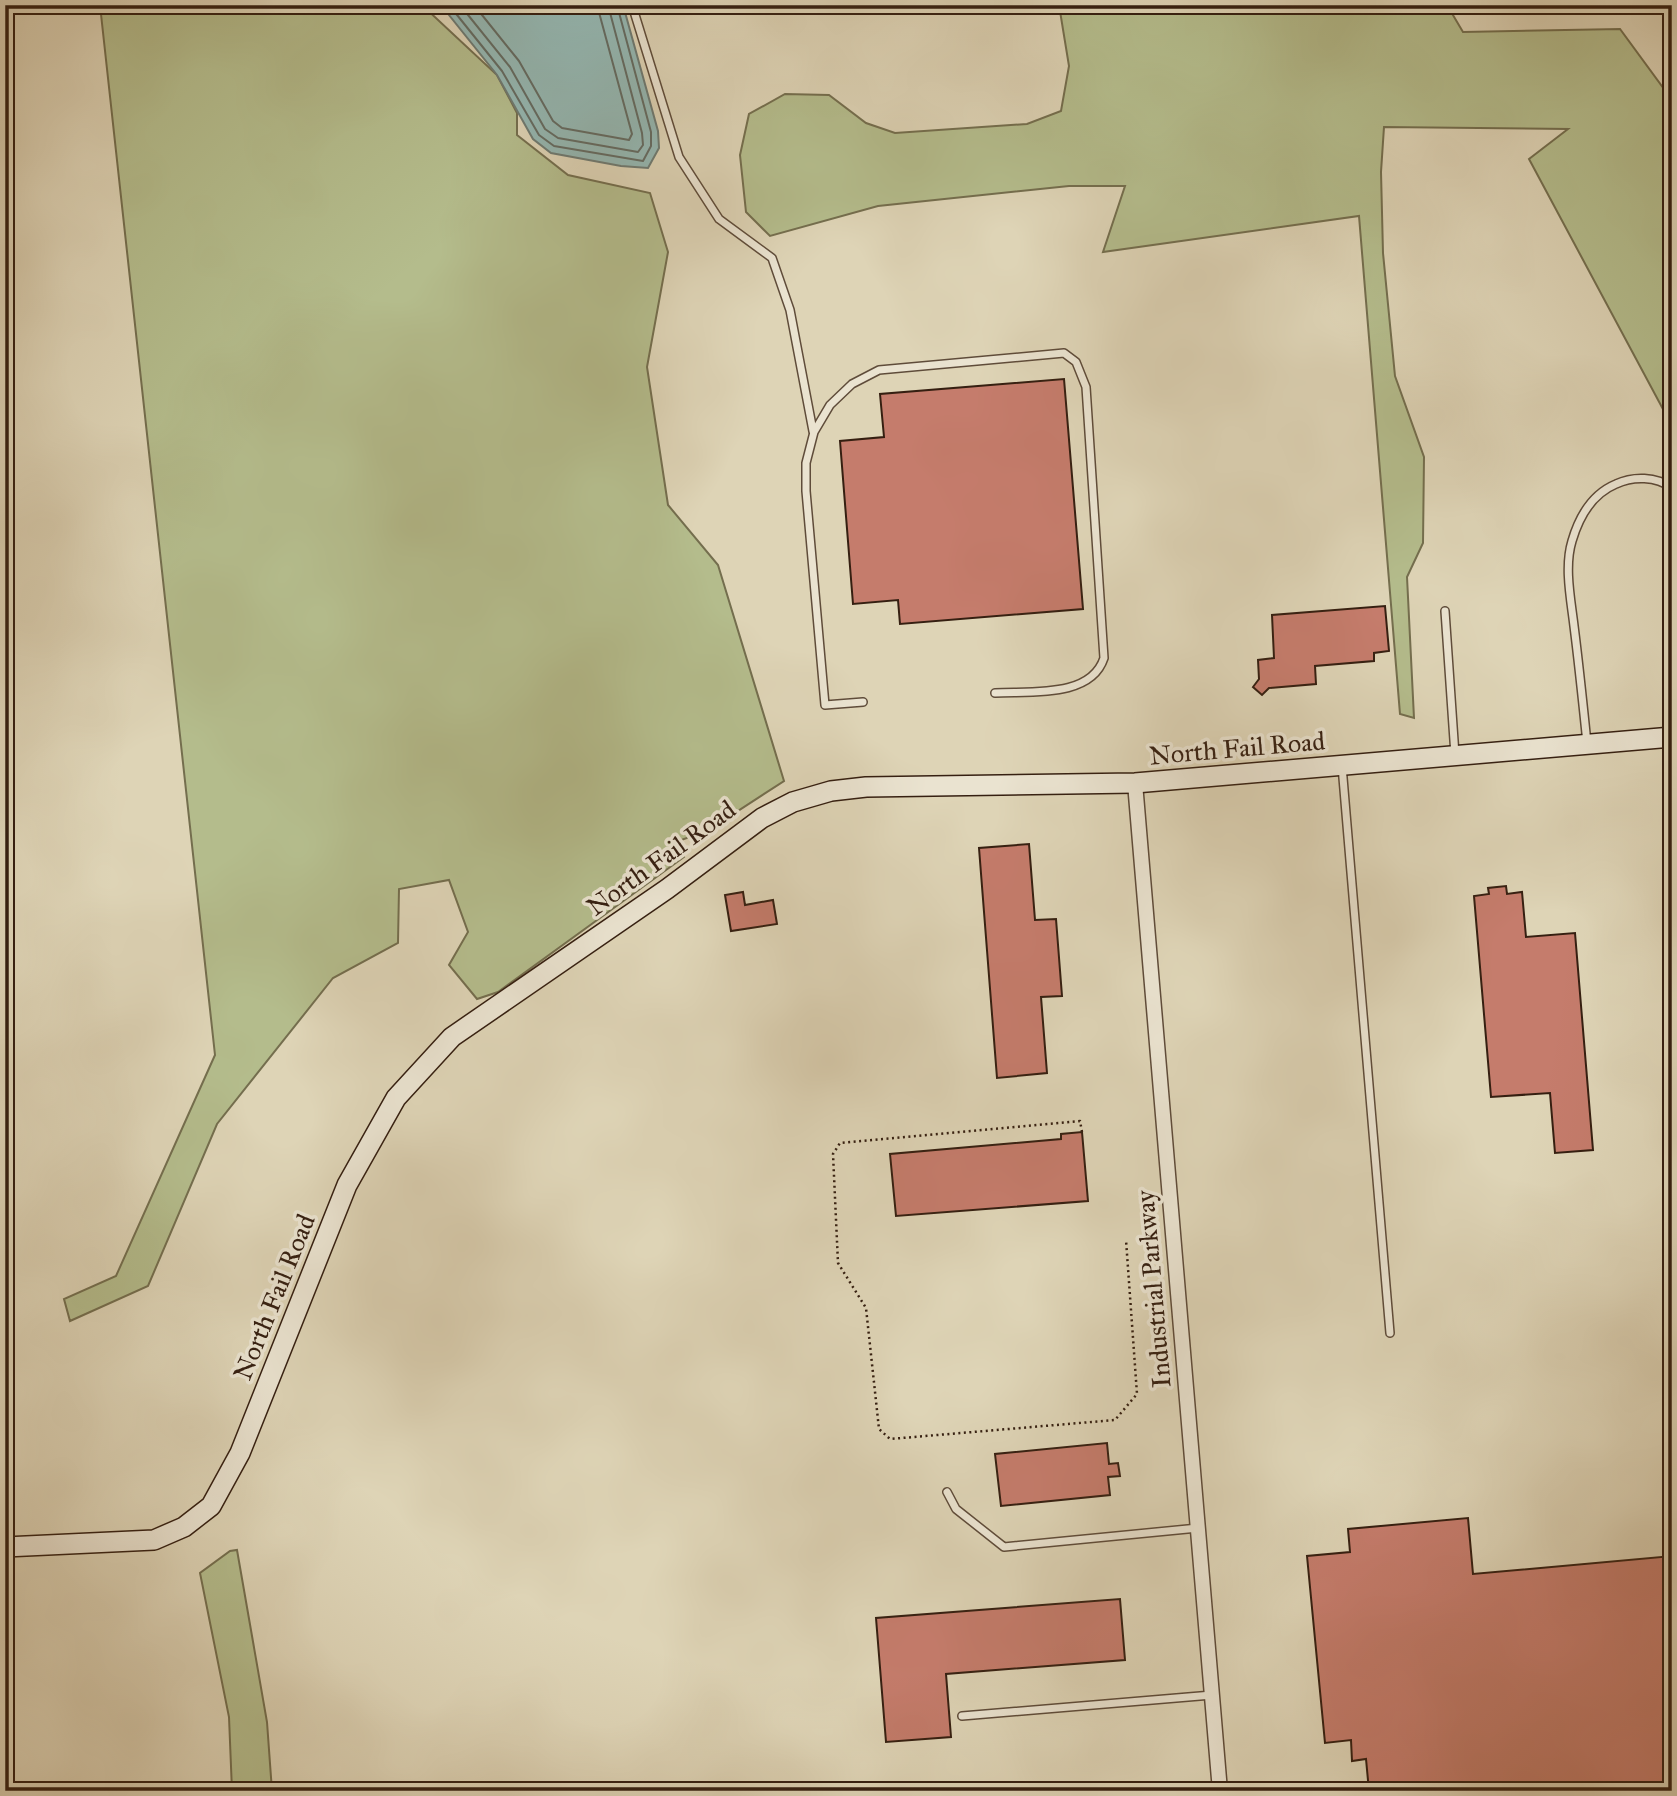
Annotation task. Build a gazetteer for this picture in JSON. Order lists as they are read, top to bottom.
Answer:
{
  "streets": {
    "street": ["North Fail Road", "Industrial Parkway"]
  },
  "crossings": [
    ["North Fail Road", "Industrial Parkway"]
  ]
}
